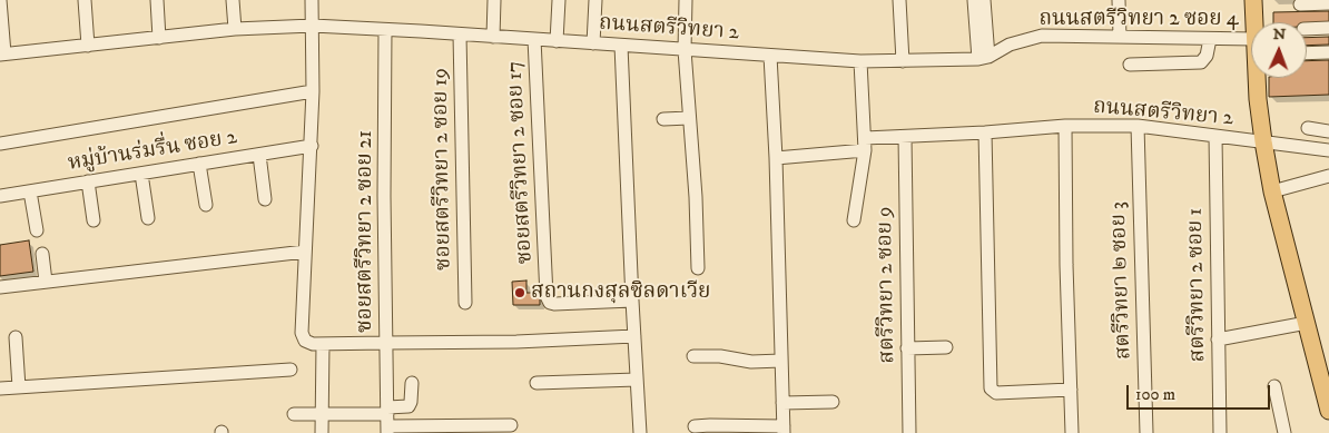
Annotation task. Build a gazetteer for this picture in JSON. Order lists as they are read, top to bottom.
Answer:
{
  "streets": {
    "street": [
      "ถนนสตรีวิทยา 2 ซอย 4",
      "ถนนสตรีวิทยา 2",
      "หมู่บ้านร่มรื่น ซอย 2",
      "ซอยสตรีวิทยา 2 ซอย 17",
      "ซอยสตรีวิทยา 2 ซอย 19",
      "ซอยสตรีวิทยา 2 ซอย 21",
      "สตรีวิทยา ๒ ซอย 3",
      "สตรีวิทยา 2 ซอย 9",
      "สตรีวิทยา 2 ซอย 1"
    ]
  },
  "crossings": [
    ["ถนนสตรีวิทยา 2 ซอย 4", "ถนนสตรีวิทยา 2"],
    ["ถนนสตรีวิทยา 2", "ซอยสตรีวิทยา 2 ซอย 17"],
    ["ถนนสตรีวิทยา 2", "ซอยสตรีวิทยา 2 ซอย 19"],
    ["ถนนสตรีวิทยา 2", "ซอยสตรีวิทยา 2 ซอย 21"],
    ["ถนนสตรีวิทยา 2", "สตรีวิทยา ๒ ซอย 3"],
    ["ถนนสตรีวิทยา 2", "สตรีวิทยา 2 ซอย 9"],
    ["ถนนสตรีวิทยา 2", "สตรีวิทยา 2 ซอย 1"]
  ],
  "places": ["สถานกงสุลซิลดาเวีย"],
  "scale_bar": "100 m",
  "north": "top"
}
